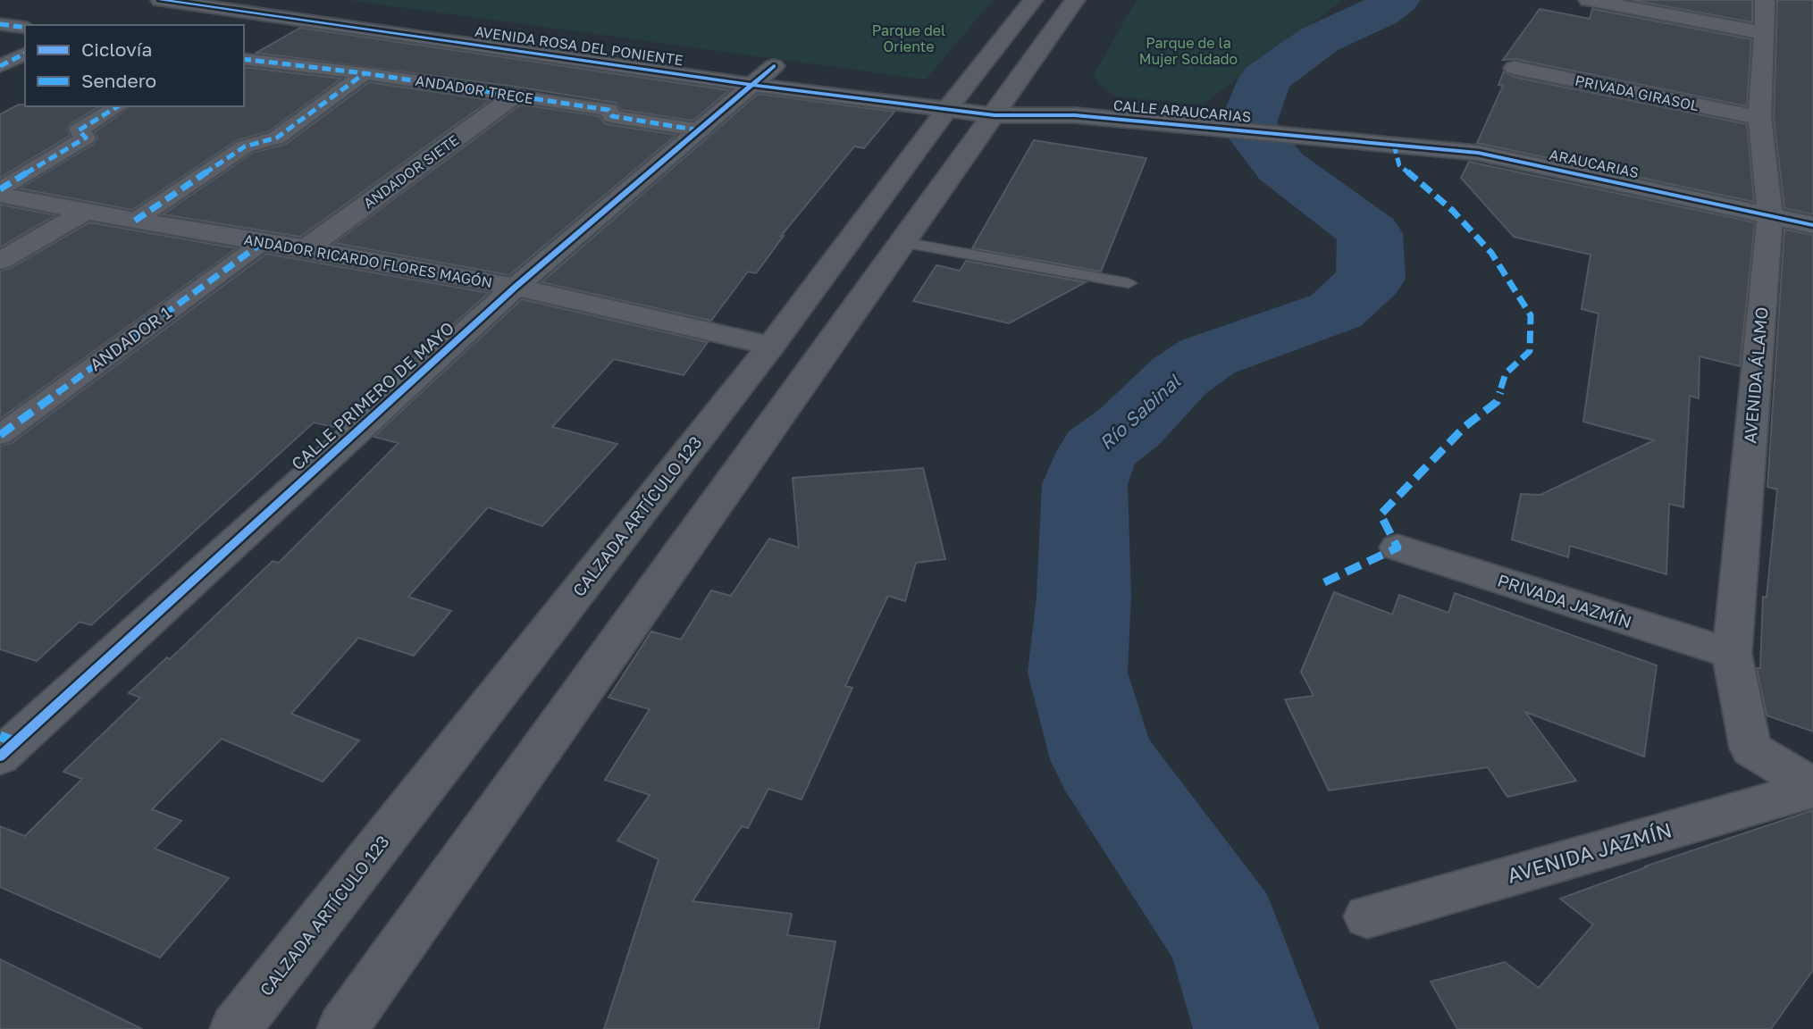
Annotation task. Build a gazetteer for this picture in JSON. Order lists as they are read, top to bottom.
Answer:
{
  "streets": {
    "main road": ["CALZADA ARTÍCULO 123"],
    "street": [
      "AVENIDA ROSA DEL PONIENTE",
      "ANDADOR TRECE",
      "PRIVADA GIRASOL",
      "CALLE ARAUCARIAS",
      "ARAUCARIAS",
      "ANDADOR SIETE",
      "ANDADOR RICARDO FLORES MAGÓN",
      "ANDADOR 1",
      "AVENIDA ÁLAMO",
      "CALLE PRIMERO DE MAYO",
      "PRIVADA JAZMÍN",
      "AVENIDA JAZMÍN"
    ]
  },
  "crossings": [
    ["AVENIDA ROSA DEL PONIENTE", "CALLE ARAUCARIAS"],
    ["AVENIDA ROSA DEL PONIENTE", "CALLE PRIMERO DE MAYO"],
    ["AVENIDA ROSA DEL PONIENTE", "CALZADA ARTÍCULO 123"],
    ["ANDADOR TRECE", "ANDADOR SIETE"],
    ["ANDADOR TRECE", "CALLE PRIMERO DE MAYO"],
    ["PRIVADA GIRASOL", "AVENIDA ÁLAMO"],
    ["CALLE ARAUCARIAS", "ARAUCARIAS"],
    ["ARAUCARIAS", "AVENIDA ÁLAMO"],
    ["ANDADOR SIETE", "ANDADOR RICARDO FLORES MAGÓN"],
    ["ANDADOR RICARDO FLORES MAGÓN", "ANDADOR 1"],
    ["ANDADOR RICARDO FLORES MAGÓN", "CALLE PRIMERO DE MAYO"],
    ["ANDADOR RICARDO FLORES MAGÓN", "CALZADA ARTÍCULO 123"],
    ["AVENIDA ÁLAMO", "PRIVADA JAZMÍN"],
    ["AVENIDA ÁLAMO", "AVENIDA JAZMÍN"]
  ],
  "water": ["Río Sabinal"],
  "parks": ["Parque del Oriente", "Parque de la Mujer Soldado"],
  "legend": ["Ciclovía", "Sendero"]
}
